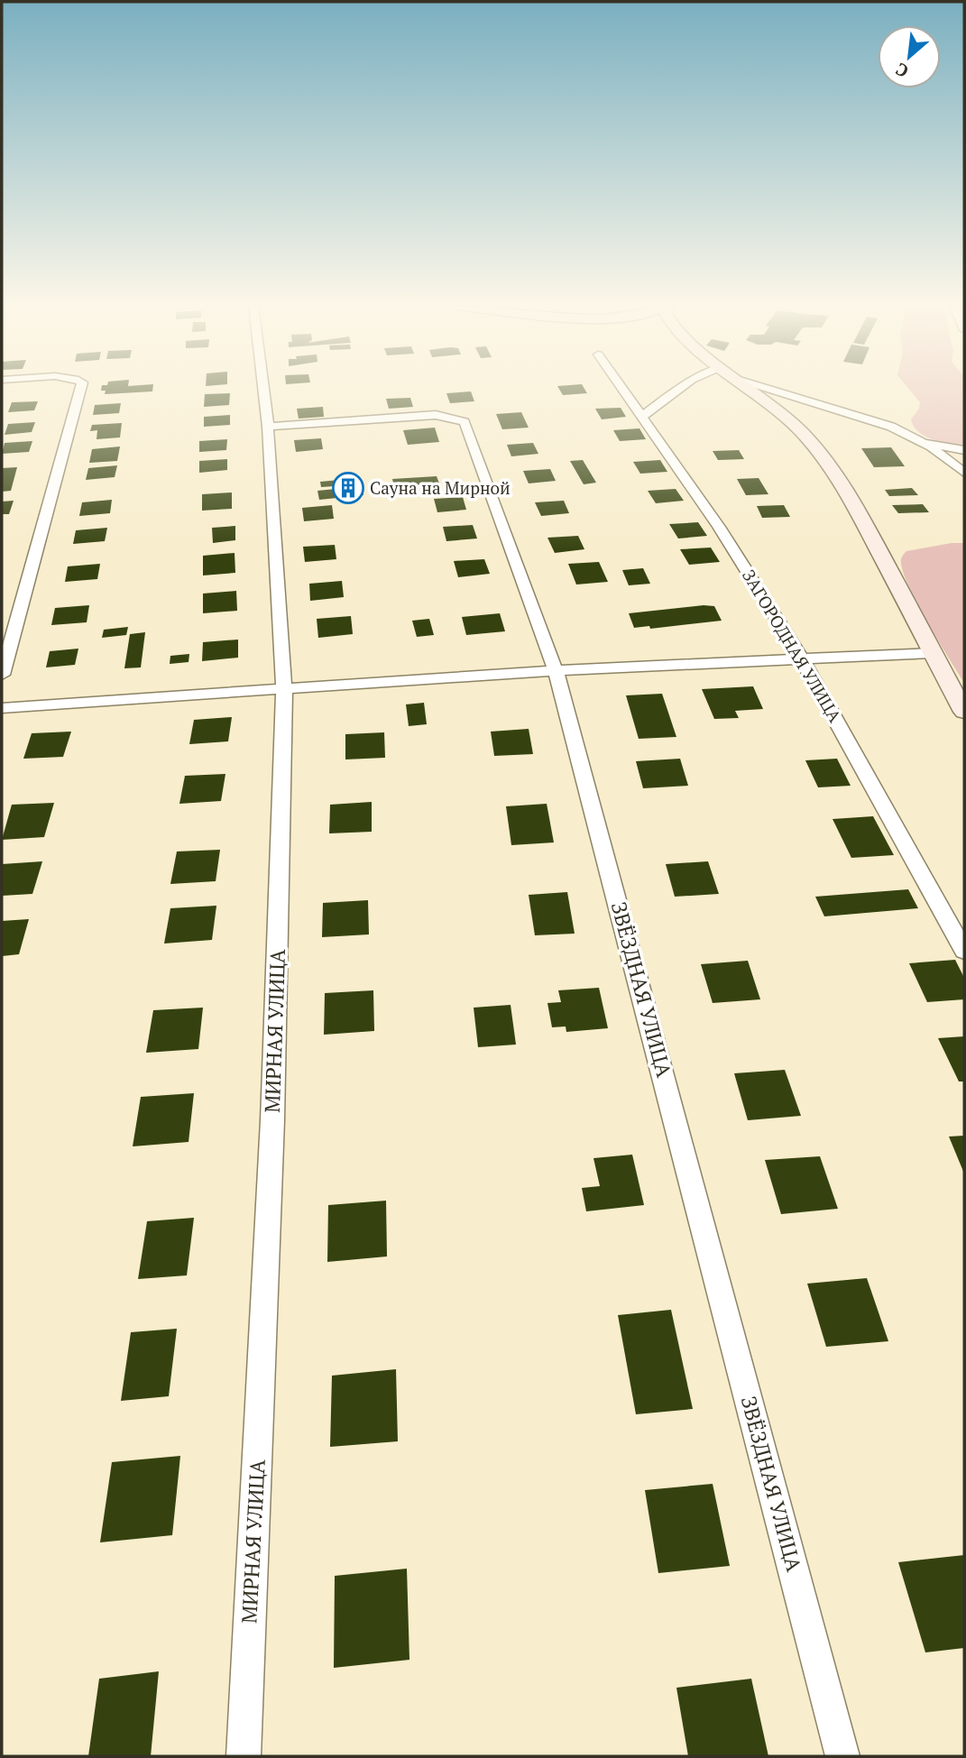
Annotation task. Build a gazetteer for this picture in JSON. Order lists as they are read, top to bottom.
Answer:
{
  "streets": {
    "street": ["ЗАГОРОДНАЯ УЛИЦА", "ЗВЁЗДНАЯ УЛИЦА", "МИРНАЯ УЛИЦА"]
  },
  "crossings": [
    ["ЗВЁЗДНАЯ УЛИЦА", "МИРНАЯ УЛИЦА"]
  ],
  "places": {
    "building": ["Сауна на Мирной"]
  },
  "north": "bottom left"
}
